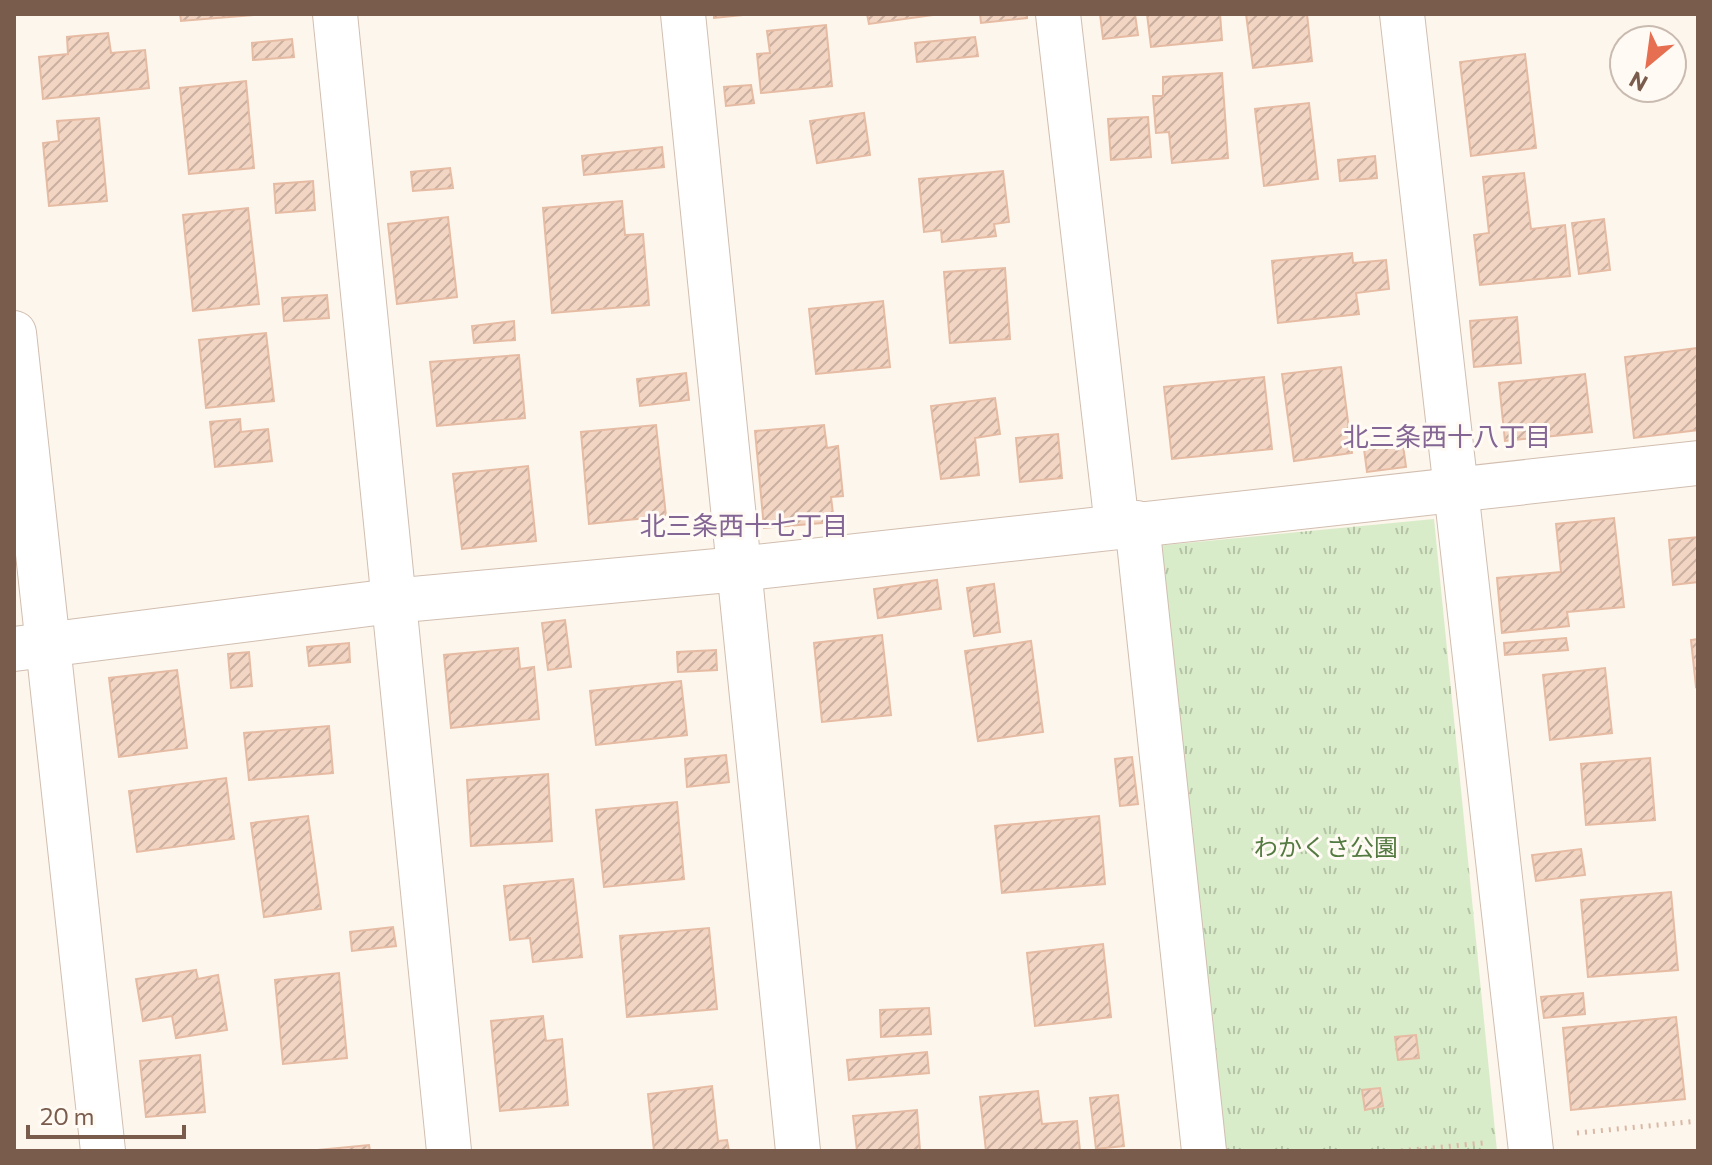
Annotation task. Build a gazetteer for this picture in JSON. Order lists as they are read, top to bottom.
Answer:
{
  "districts": ["北三条西十八丁目", "北三条西十七丁目"],
  "parks": ["わかくさ公園"],
  "scale_bar": "20 m",
  "north": "bottom left"
}
